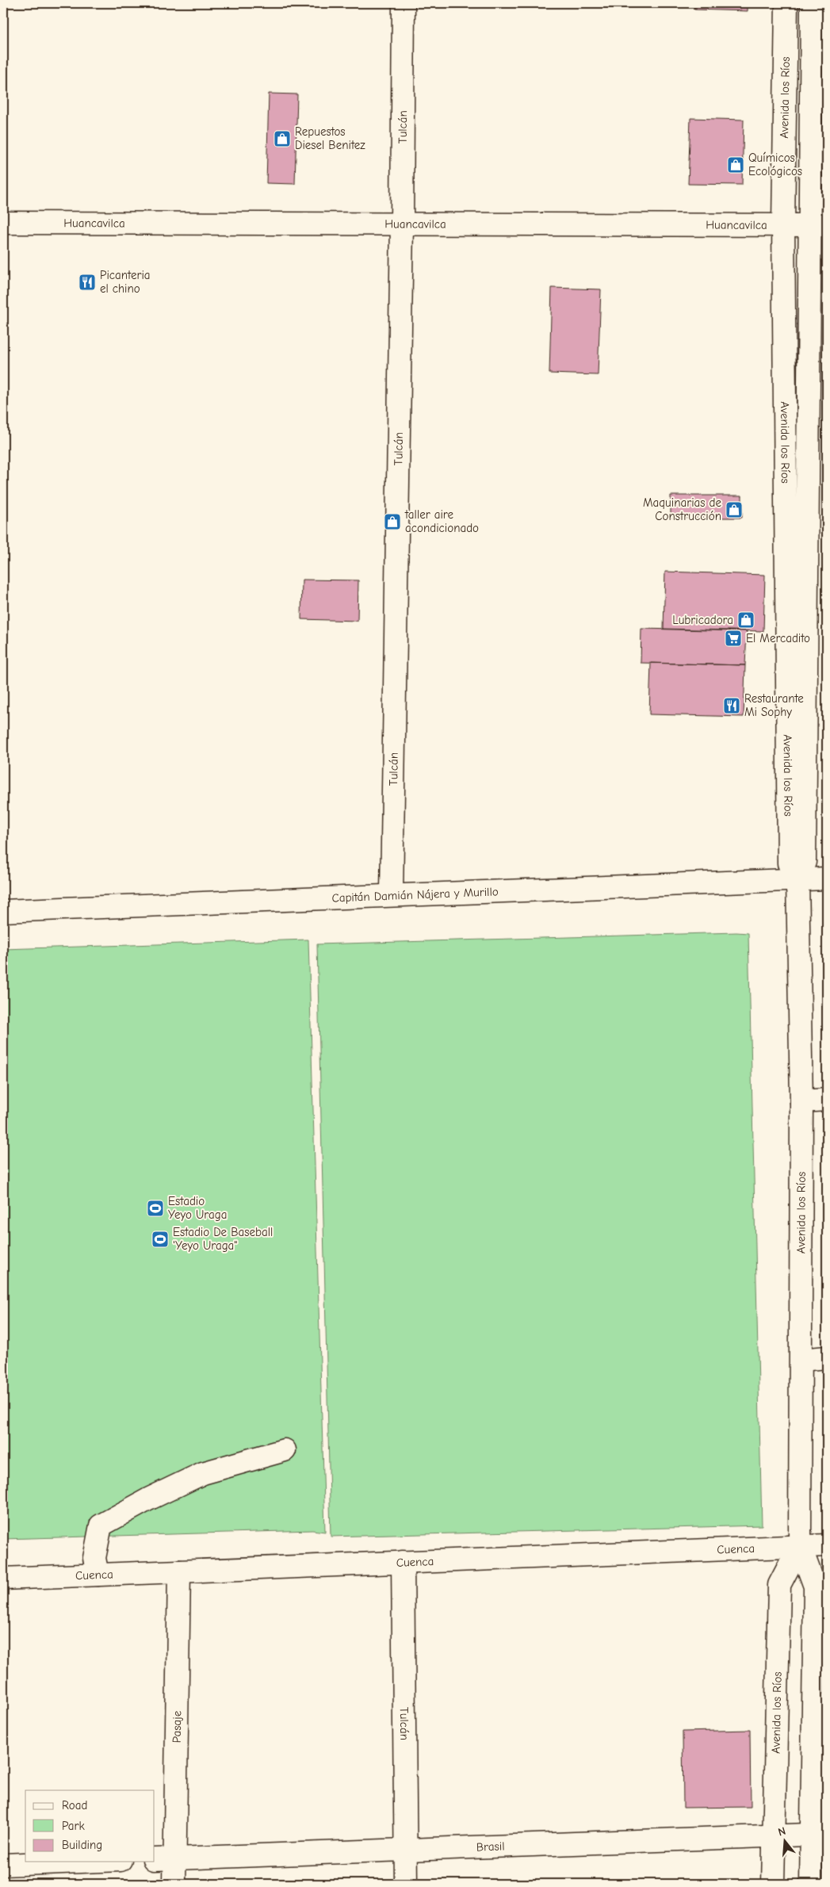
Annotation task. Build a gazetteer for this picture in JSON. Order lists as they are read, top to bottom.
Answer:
{
  "streets": {
    "street": [
      "Avenida los Ríos",
      "Tulcán",
      "Huancavilca",
      "Capitán Damián Nájera y Murillo",
      "Cuenca",
      "Pasaje",
      "Brasil"
    ]
  },
  "crossings": [
    ["Avenida los Ríos", "Huancavilca"],
    ["Avenida los Ríos", "Capitán Damián Nájera y Murillo"],
    ["Avenida los Ríos", "Cuenca"],
    ["Avenida los Ríos", "Brasil"],
    ["Tulcán", "Huancavilca"],
    ["Tulcán", "Capitán Damián Nájera y Murillo"],
    ["Tulcán", "Cuenca"],
    ["Tulcán", "Brasil"],
    ["Cuenca", "Pasaje"],
    ["Pasaje", "Brasil"]
  ],
  "places": {
    "shop": [
      "Repuestos Diesel Benitez",
      "Químicos Ecológicos",
      "Maquinarias de Construcción",
      "taller aire acondicionado",
      "Lubricadora"
    ],
    "restaurant": ["Picanteria el chino", "Restaurante Mi Sophy"],
    "supermarket": ["El Mercadito"],
    "sports": ["Estadio Yeyo Uraga", "Estadio De Baseball 'Yeyo Uraga\""]
  },
  "legend": ["Road", "Park", "Building"],
  "north": "top"
}
